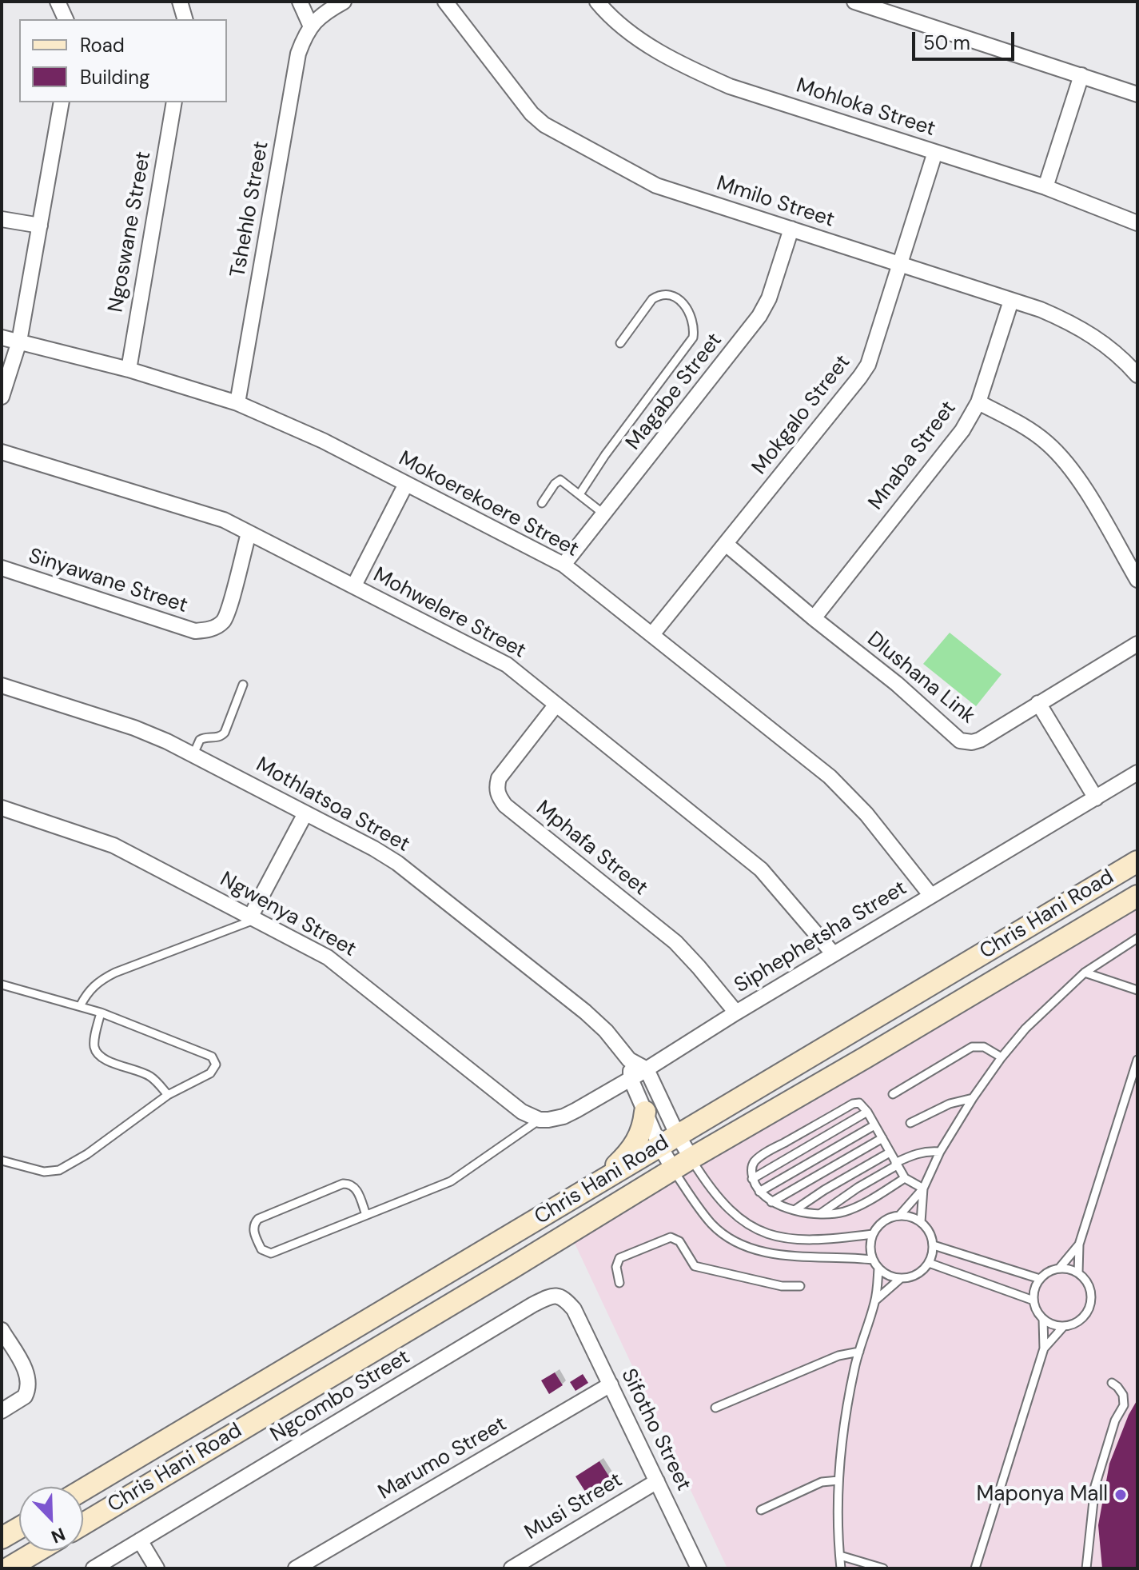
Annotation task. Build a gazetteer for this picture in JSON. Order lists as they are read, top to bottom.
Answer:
{
  "streets": {
    "main road": ["Chris Hani Road"],
    "street": [
      "Mohloka Street",
      "Mmilo Street",
      "Tshehlo Street",
      "Ngoswane Street",
      "Magabe Street",
      "Mokgalo Street",
      "Mnaba Street",
      "Mokoerekoere Street",
      "Sinyawane Street",
      "Mohwelere Street",
      "Dlushana Link",
      "Mothlatsoa Street",
      "Mphafa Street",
      "Ngwenya Street",
      "Siphephetsha Street",
      "Ngcombo Street",
      "Sifotho Street",
      "Marumo Street",
      "Musi Street"
    ]
  },
  "crossings": [
    ["Mohloka Street", "Mokgalo Street"],
    ["Mmilo Street", "Magabe Street"],
    ["Mmilo Street", "Mokgalo Street"],
    ["Mmilo Street", "Mnaba Street"],
    ["Tshehlo Street", "Mokoerekoere Street"],
    ["Ngoswane Street", "Mokoerekoere Street"],
    ["Magabe Street", "Mokoerekoere Street"],
    ["Mokgalo Street", "Mokoerekoere Street"],
    ["Mokgalo Street", "Dlushana Link"],
    ["Mnaba Street", "Dlushana Link"],
    ["Mokoerekoere Street", "Siphephetsha Street"],
    ["Sinyawane Street", "Mohwelere Street"],
    ["Mohwelere Street", "Mphafa Street"],
    ["Mohwelere Street", "Siphephetsha Street"],
    ["Mothlatsoa Street", "Siphephetsha Street"],
    ["Mphafa Street", "Siphephetsha Street"],
    ["Ngwenya Street", "Siphephetsha Street"],
    ["Ngcombo Street", "Sifotho Street"],
    ["Sifotho Street", "Marumo Street"],
    ["Sifotho Street", "Musi Street"]
  ],
  "places": ["Maponya Mall"],
  "legend": ["Road", "Building"],
  "scale_bar": "50 m",
  "north": "bottom right"
}
